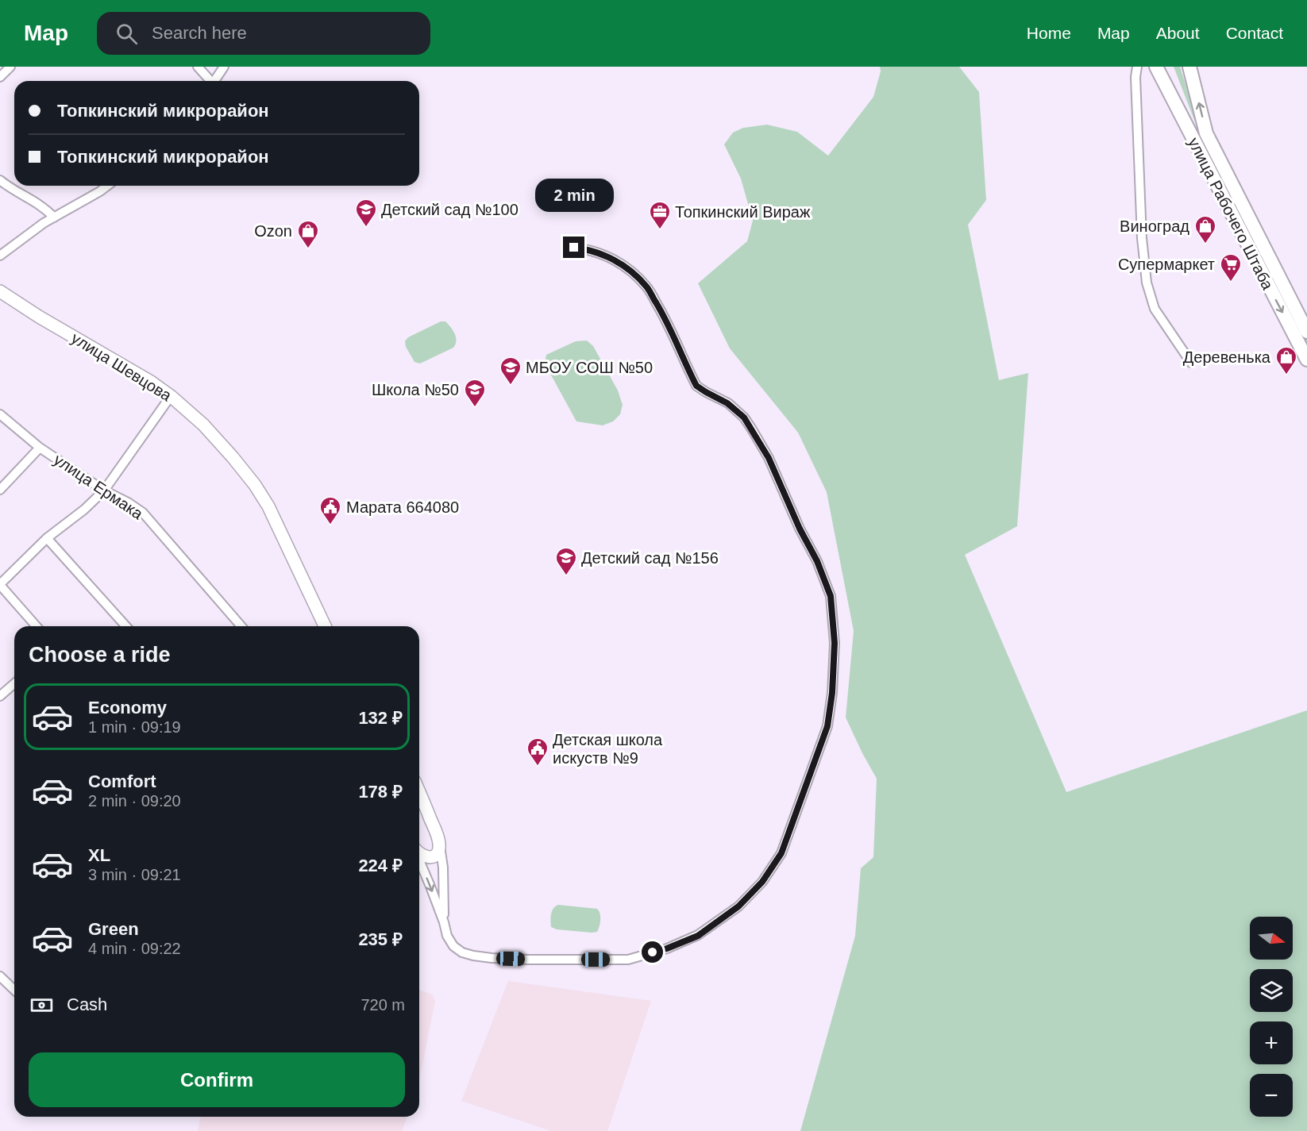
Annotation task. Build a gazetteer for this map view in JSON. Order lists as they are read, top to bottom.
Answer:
{
  "streets": {
    "main road": ["улица Рабочего Штаба", "улица Шевцова"],
    "street": ["улица Ермака"]
  },
  "places": {
    "school or university": [
      "Детский сад №100",
      "МБОУ СОШ №50",
      "Школа №50",
      "Детский сад №156"
    ],
    "office": ["Топкинский Вираж"],
    "shop": ["Виноград", "Ozon", "Деревенька"],
    "supermarket": ["Супермаркет"],
    "public building": ["Марата 664080", "Детская школа искуств №9"]
  },
  "north": "right",
  "page": {
    "header": "Map",
    "search": "Search here",
    "nav": [
      "Home",
      "Map",
      "About",
      "Contact"
    ],
    "banner": ["Топкинский микрорайон", "Топкинский микрорайон"],
    "bubble": "2 min",
    "heading": "Choose a ride",
    "list": [
      {
        "name": "Economy",
        "note": "1 min · 09:19",
        "value": "132 ₽"
      },
      {
        "name": "Comfort",
        "note": "2 min · 09:20",
        "value": "178 ₽"
      },
      {
        "name": "XL",
        "note": "3 min · 09:21",
        "value": "224 ₽"
      },
      {
        "name": "Green",
        "note": "4 min · 09:22",
        "value": "235 ₽"
      }
    ],
    "map_buttons": ["+", "−"],
    "pay": ["Cash", "720 m"],
    "buttons": "Confirm"
  }
}
